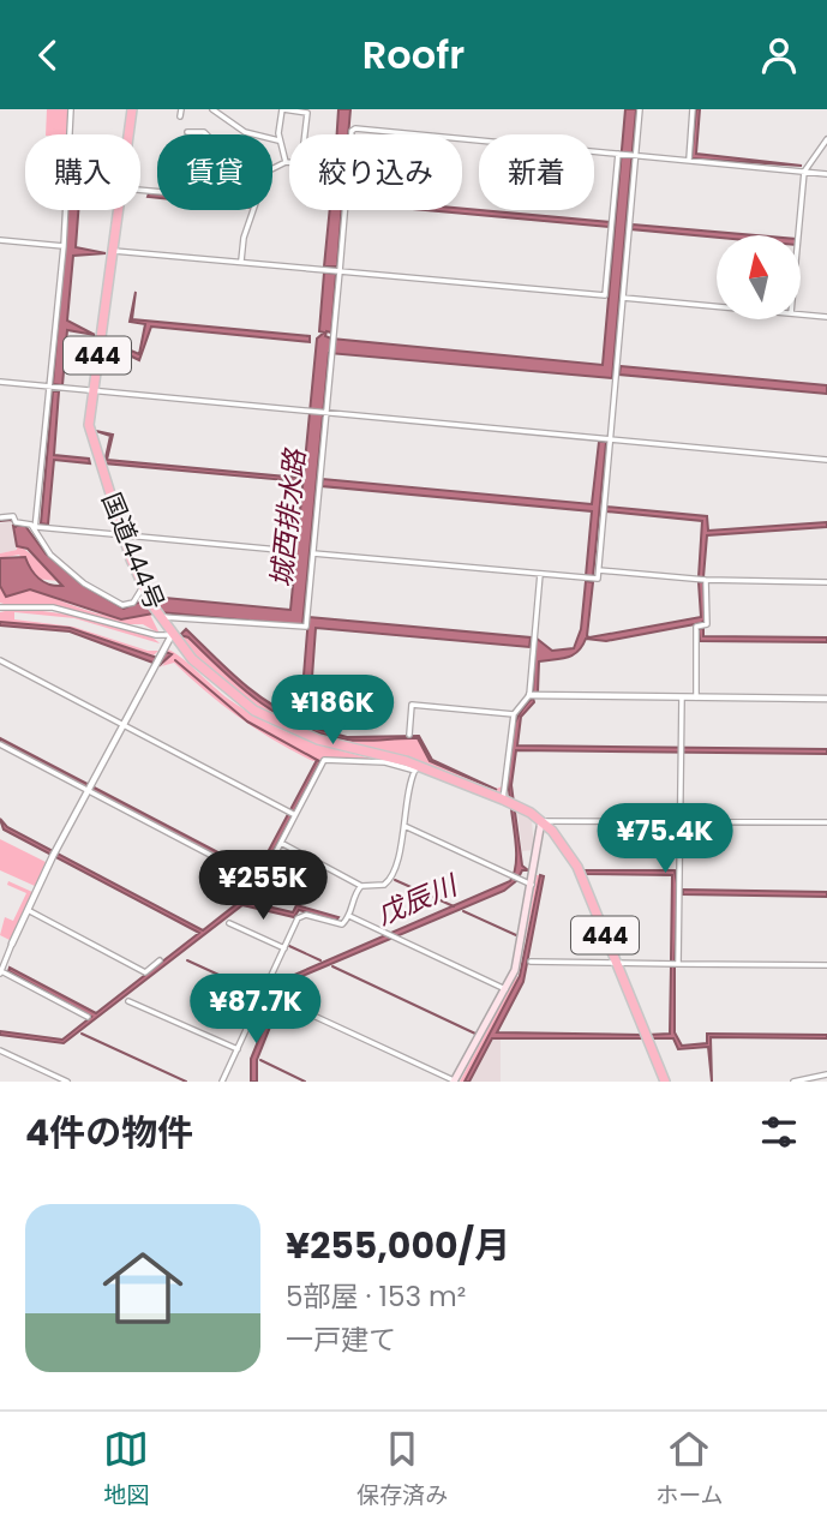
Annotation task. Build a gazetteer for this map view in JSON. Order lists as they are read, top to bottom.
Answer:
{
  "streets": {
    "highway": ["444", "国道444号"]
  },
  "water": ["城西排水路", "戊辰川"],
  "north": "top",
  "page": {
    "header": "Roofr",
    "chip": [
      "購入",
      "賃貸",
      "絞り込み",
      "新着"
    ],
    "price": [
      "¥186K",
      "¥75.4K",
      "¥255K",
      "¥87.7K"
    ],
    "heading": "4件の物件",
    "list": [
      {
        "name": "¥255,000/月",
        "note": "5部屋 · 153 m² · 一戸建て"
      }
    ],
    "tabs": ["地図", "保存済み", "ホーム"]
  }
}
